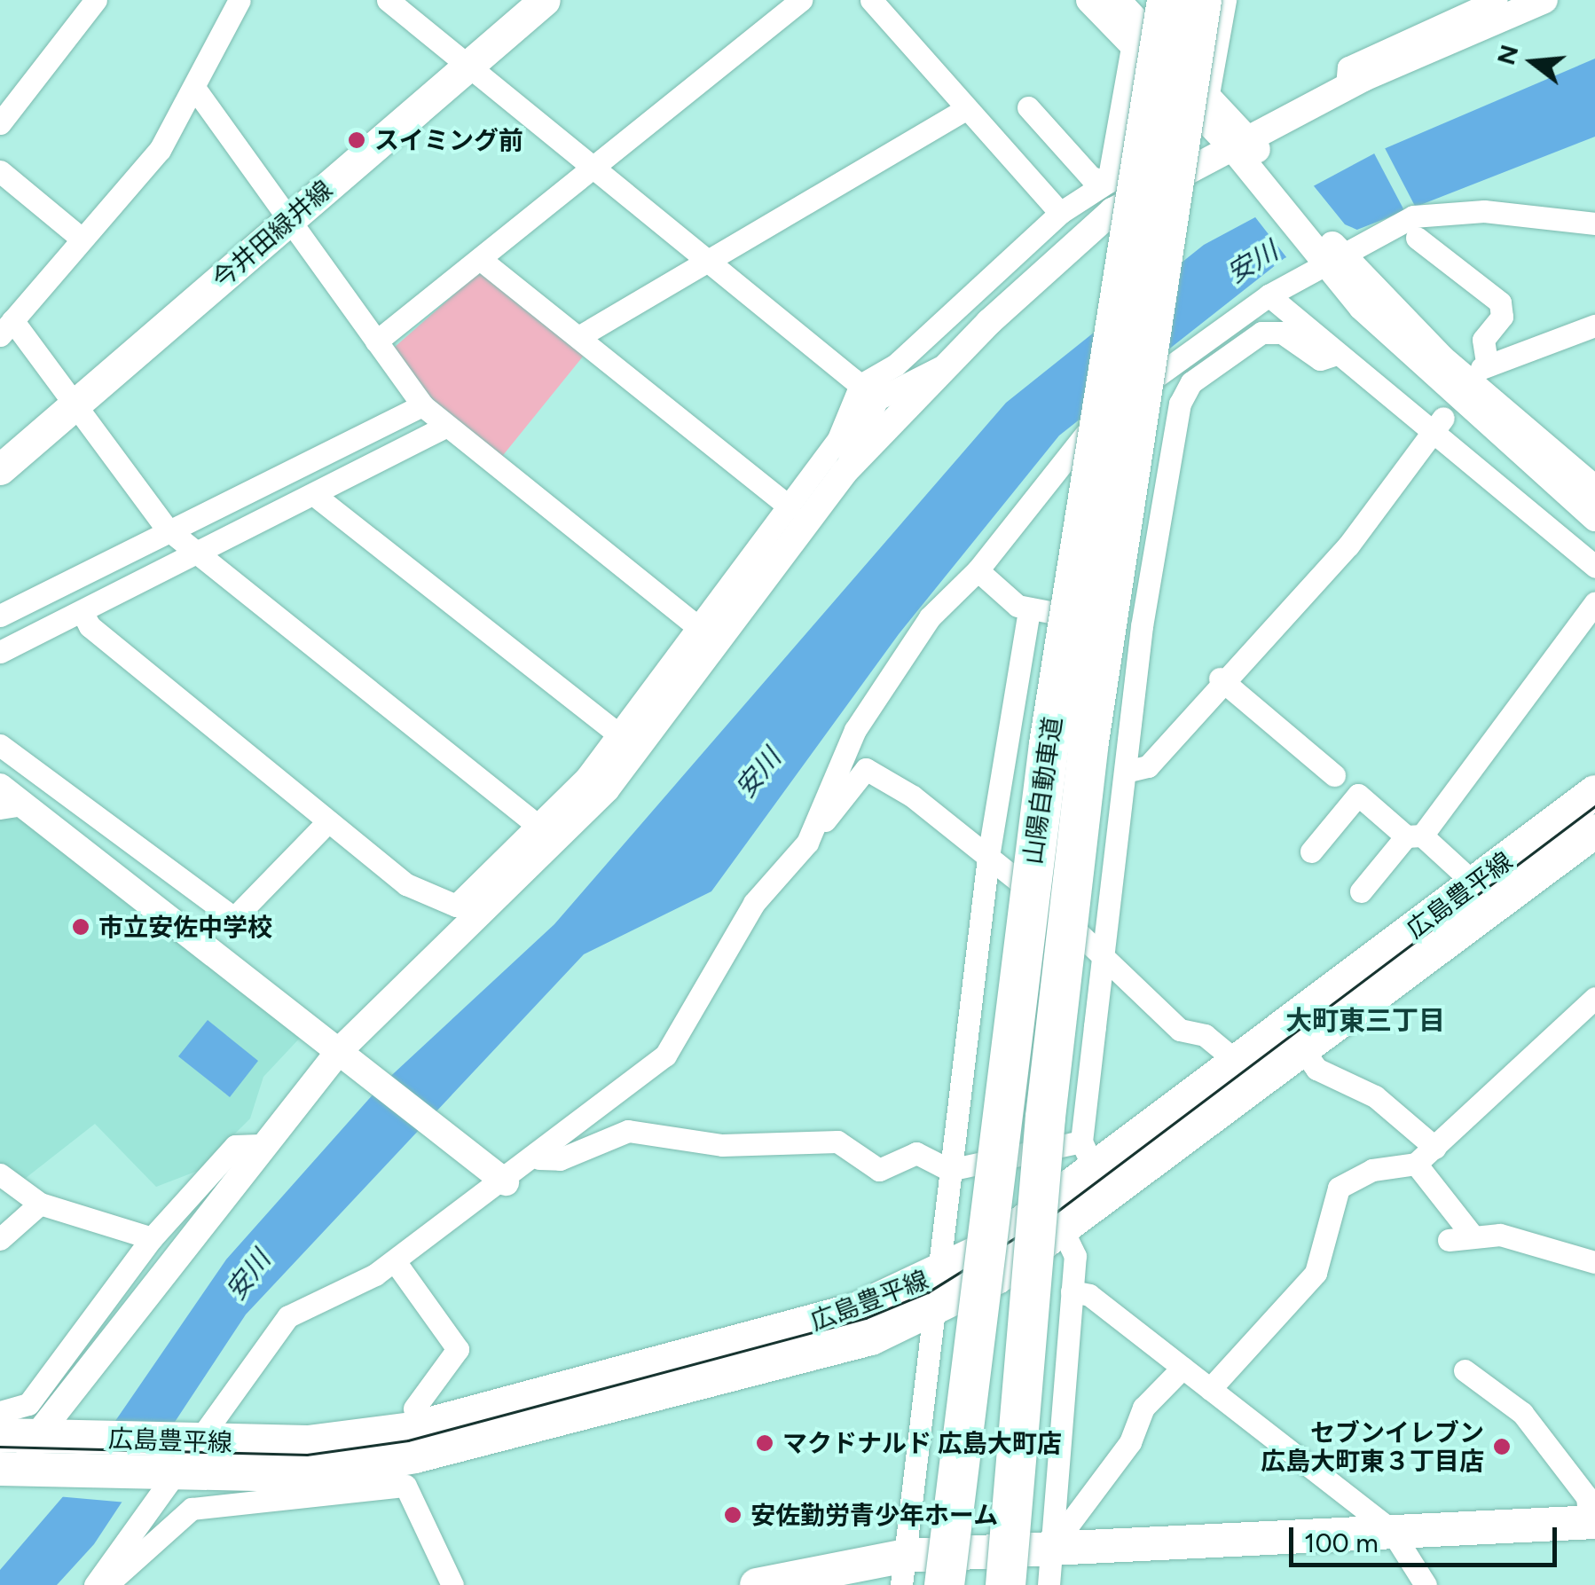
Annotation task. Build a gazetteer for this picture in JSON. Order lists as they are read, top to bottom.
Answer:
{
  "streets": {
    "highway": ["山陽自動車道"],
    "main road": ["今井田緑井線", "広島豊平線"]
  },
  "districts": ["大町東三丁目"],
  "water": ["安川"],
  "places": [
    "スイミング前",
    "市立安佐中学校",
    "マクドナルド 広島大町店",
    "セブンイレブン 広島大町東３丁目店",
    "安佐勤労青少年ホーム"
  ],
  "scale_bar": "100 m",
  "north": "left"
}
